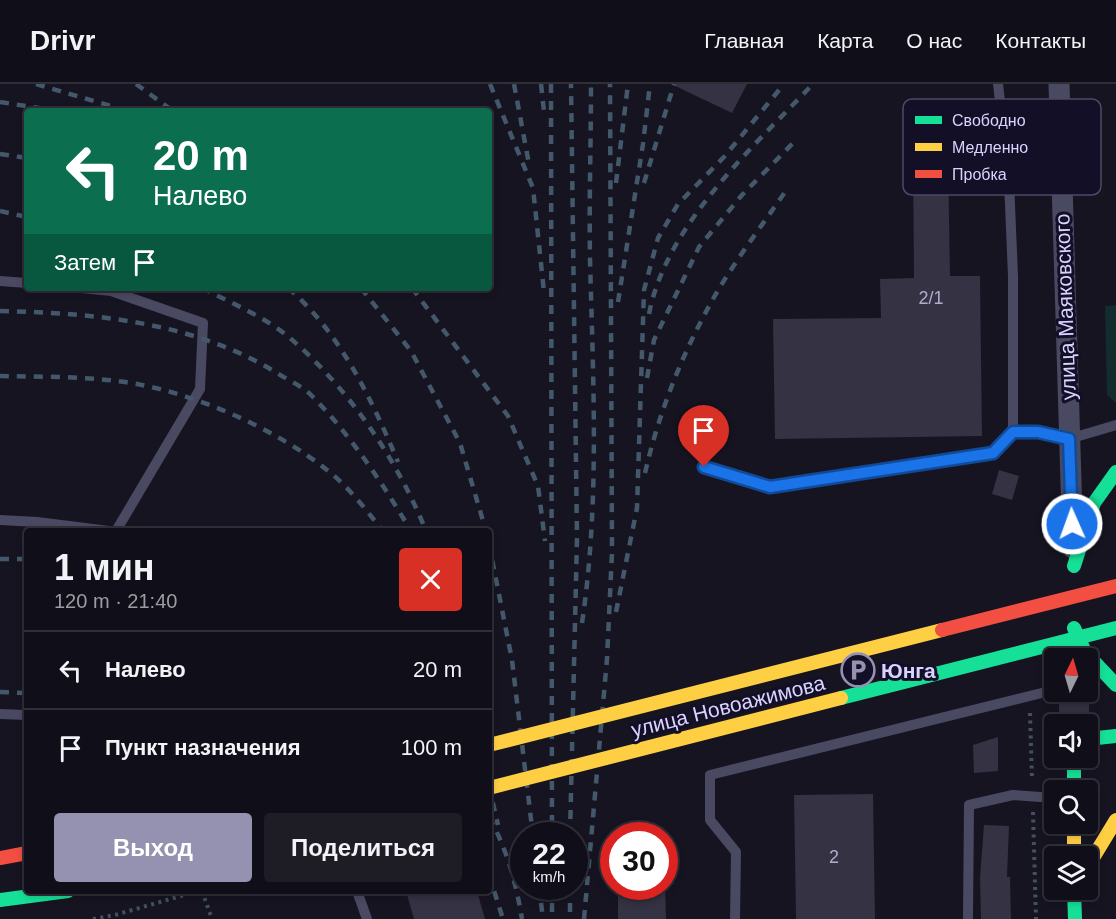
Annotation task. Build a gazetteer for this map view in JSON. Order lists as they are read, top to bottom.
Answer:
{
  "streets": {
    "main road": ["улица Новоажимова"],
    "street": ["улица Маяковского"]
  },
  "places": {
    "parking": ["Юнга"]
  },
  "house_numbers": ["2/1", "2"],
  "legend": ["Свободно", "Медленно", "Пробка"],
  "north": "top",
  "page": {
    "header": "Drivr",
    "nav": [
      "Главная",
      "Карта",
      "О нас",
      "Контакты"
    ],
    "turn": ["20 m", "Налево"],
    "then": "Затем",
    "heading": ["1 мин", "120 m · 21:40"],
    "list": [
      {
        "name": "Налево",
        "value": "20 m"
      },
      {
        "name": "Пункт назначения",
        "value": "100 m"
      }
    ],
    "buttons": ["Выход", "Поделиться"],
    "speed": "22 km/h",
    "limit": "30"
  }
}
